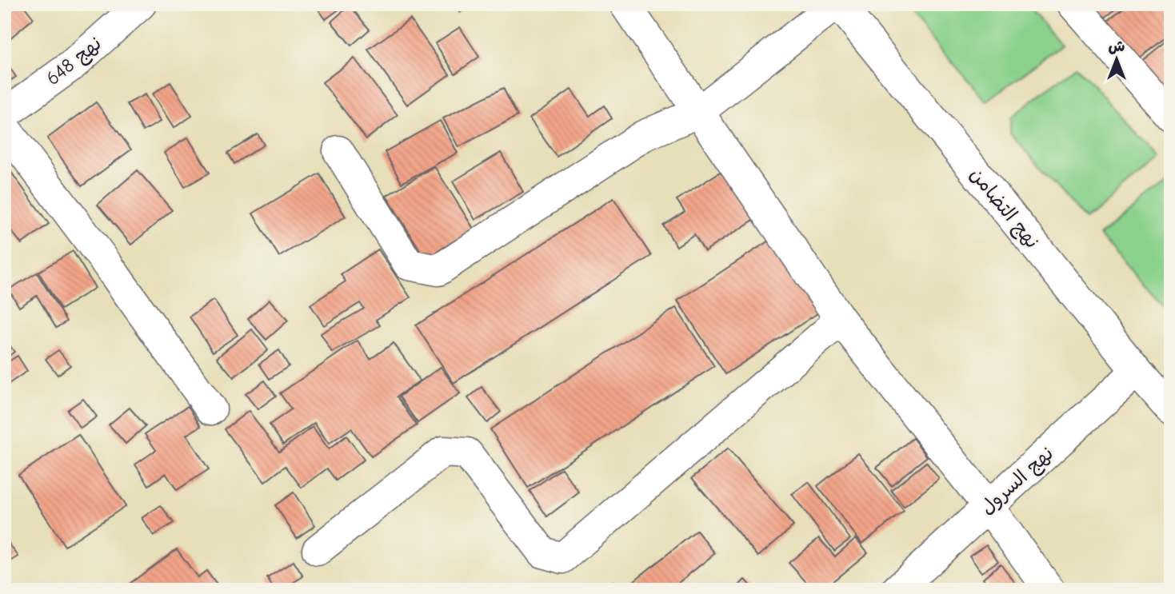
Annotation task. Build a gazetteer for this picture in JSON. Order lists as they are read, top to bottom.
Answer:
{
  "streets": {
    "street": ["نهج 648", "نهج التضامن", "نهج السرول"]
  },
  "crossings": [
    ["نهج التضامن", "نهج السرول"]
  ],
  "north": "top"
}
